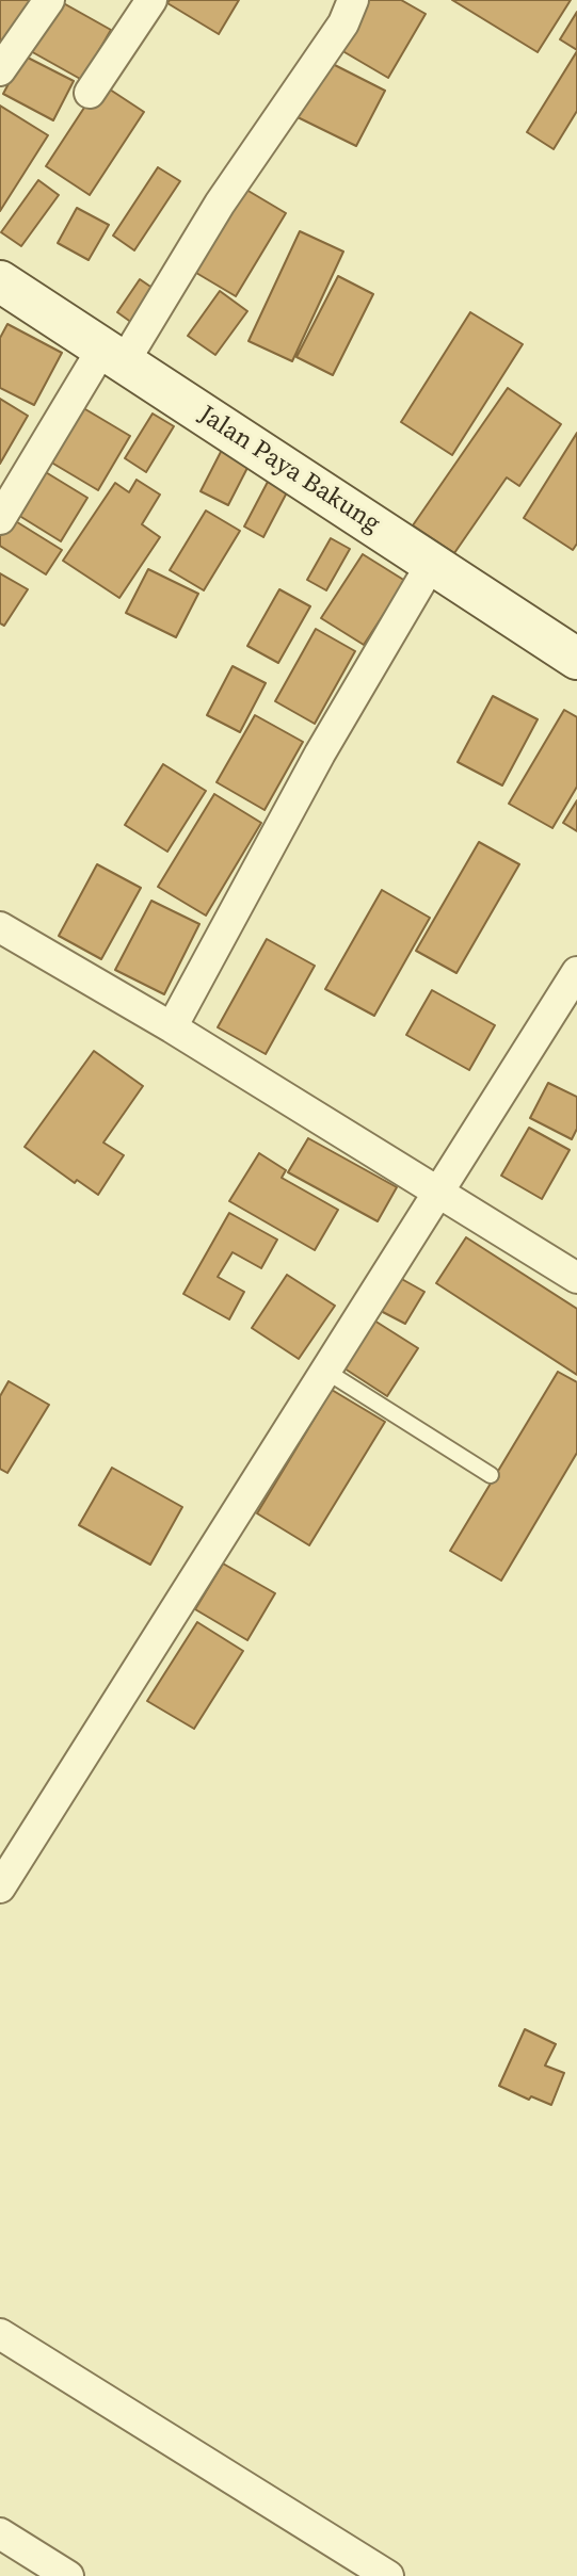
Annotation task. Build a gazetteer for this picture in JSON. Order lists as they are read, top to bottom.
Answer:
{
  "streets": {
    "main road": ["Jalan Paya Bakung"]
  }
}
